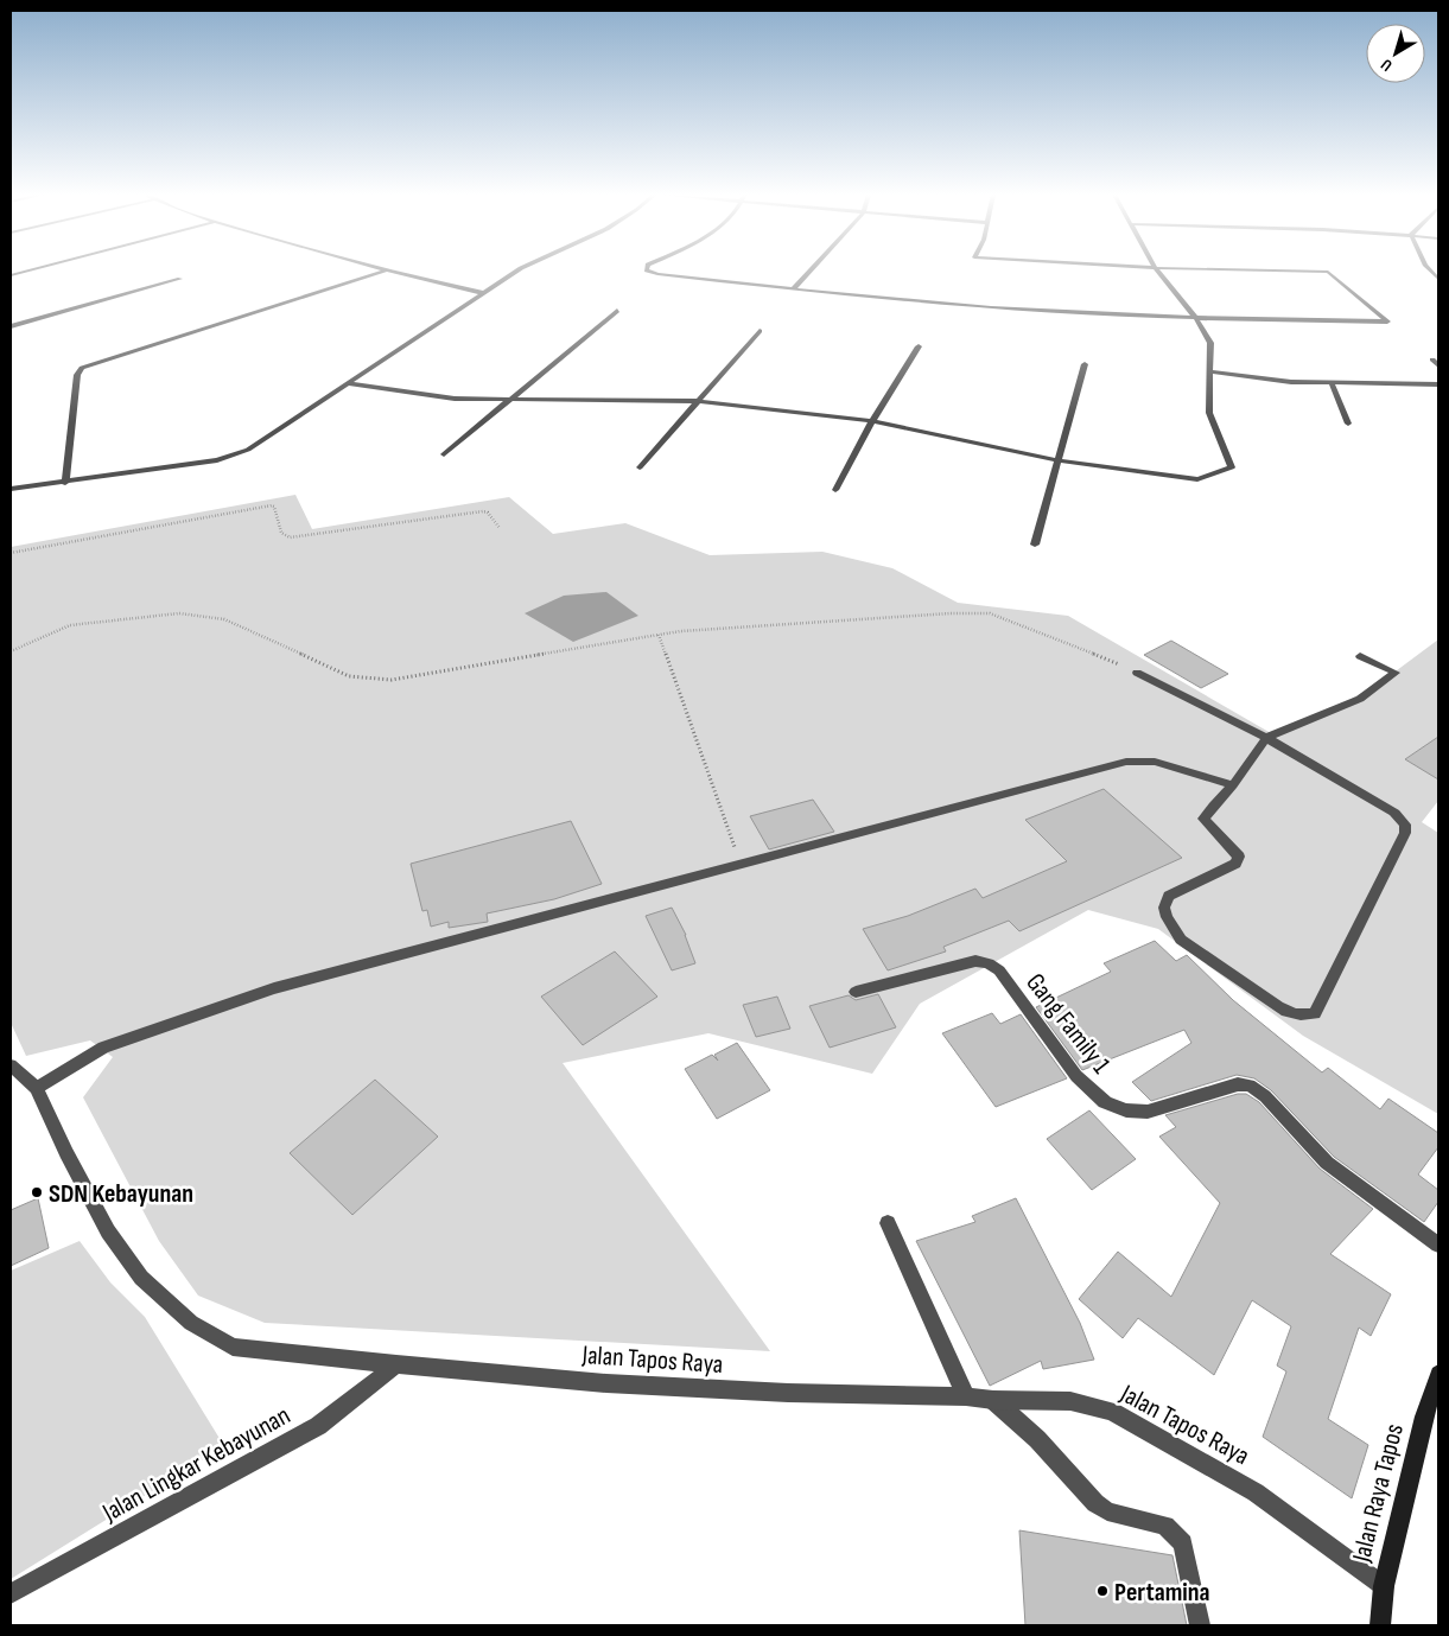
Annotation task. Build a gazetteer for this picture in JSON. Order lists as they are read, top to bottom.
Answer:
{
  "streets": {
    "main road": ["Jalan Raya Tapos"],
    "street": ["Gang Family 1", "Jalan Tapos Raya", "Jalan Lingkar Kebayunan"]
  },
  "crossings": [
    ["Jalan Tapos Raya", "Jalan Lingkar Kebayunan"],
    ["Jalan Tapos Raya", "Jalan Raya Tapos"]
  ],
  "places": ["SDN Kebayunan", "Pertamina"],
  "north": "bottom left"
}
